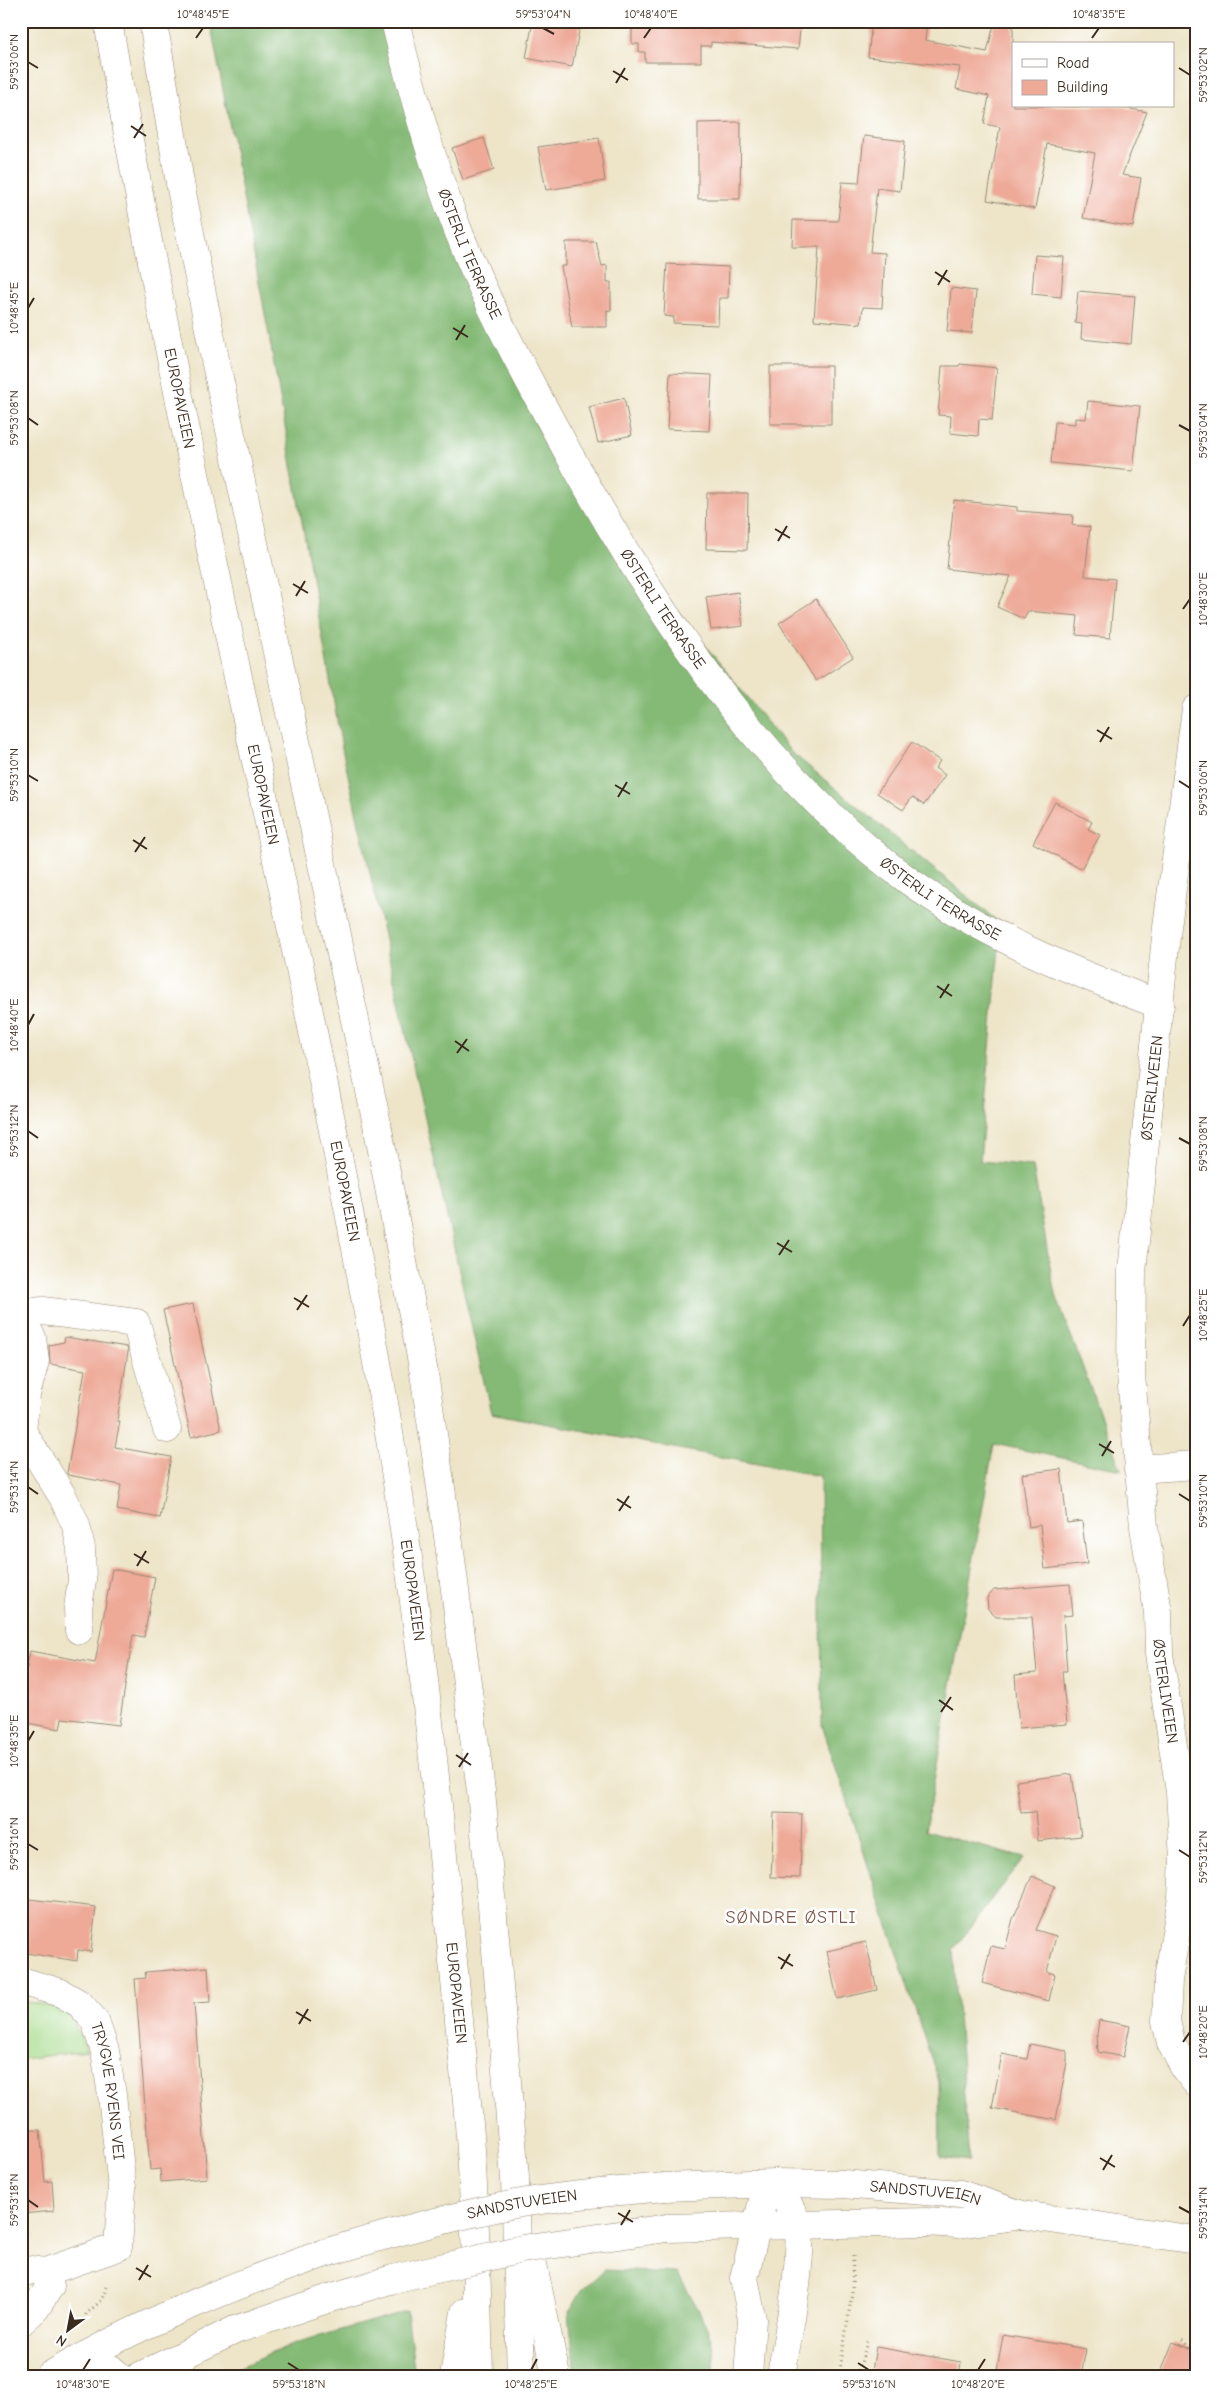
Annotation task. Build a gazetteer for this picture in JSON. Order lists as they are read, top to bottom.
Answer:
{
  "streets": {
    "main road": [
      "ØSTERLI TERRASSE",
      "EUROPAVEIEN",
      "ØSTERLIVEIEN",
      "TRYGVE RYENS VEI",
      "SANDSTUVEIEN"
    ]
  },
  "crossings": [
    ["ØSTERLI TERRASSE", "ØSTERLIVEIEN"]
  ],
  "districts": ["SØNDRE ØSTLI"],
  "legend": ["Road", "Building"],
  "north": "bottom left",
  "coordinates": [
    "10°48'45\"E",
    "59°53'04\"N",
    "10°48'40\"E",
    "10°48'35\"E",
    "59°53'06\"N",
    "59°53'02\"N",
    "59°53'08\"N",
    "10°48'30\"E",
    "59°53'10\"N",
    "59°53'12\"N",
    "10°48'25\"E",
    "59°53'14\"N",
    "59°53'16\"N",
    "10°48'20\"E",
    "59°53'18\"N"
  ]
}
